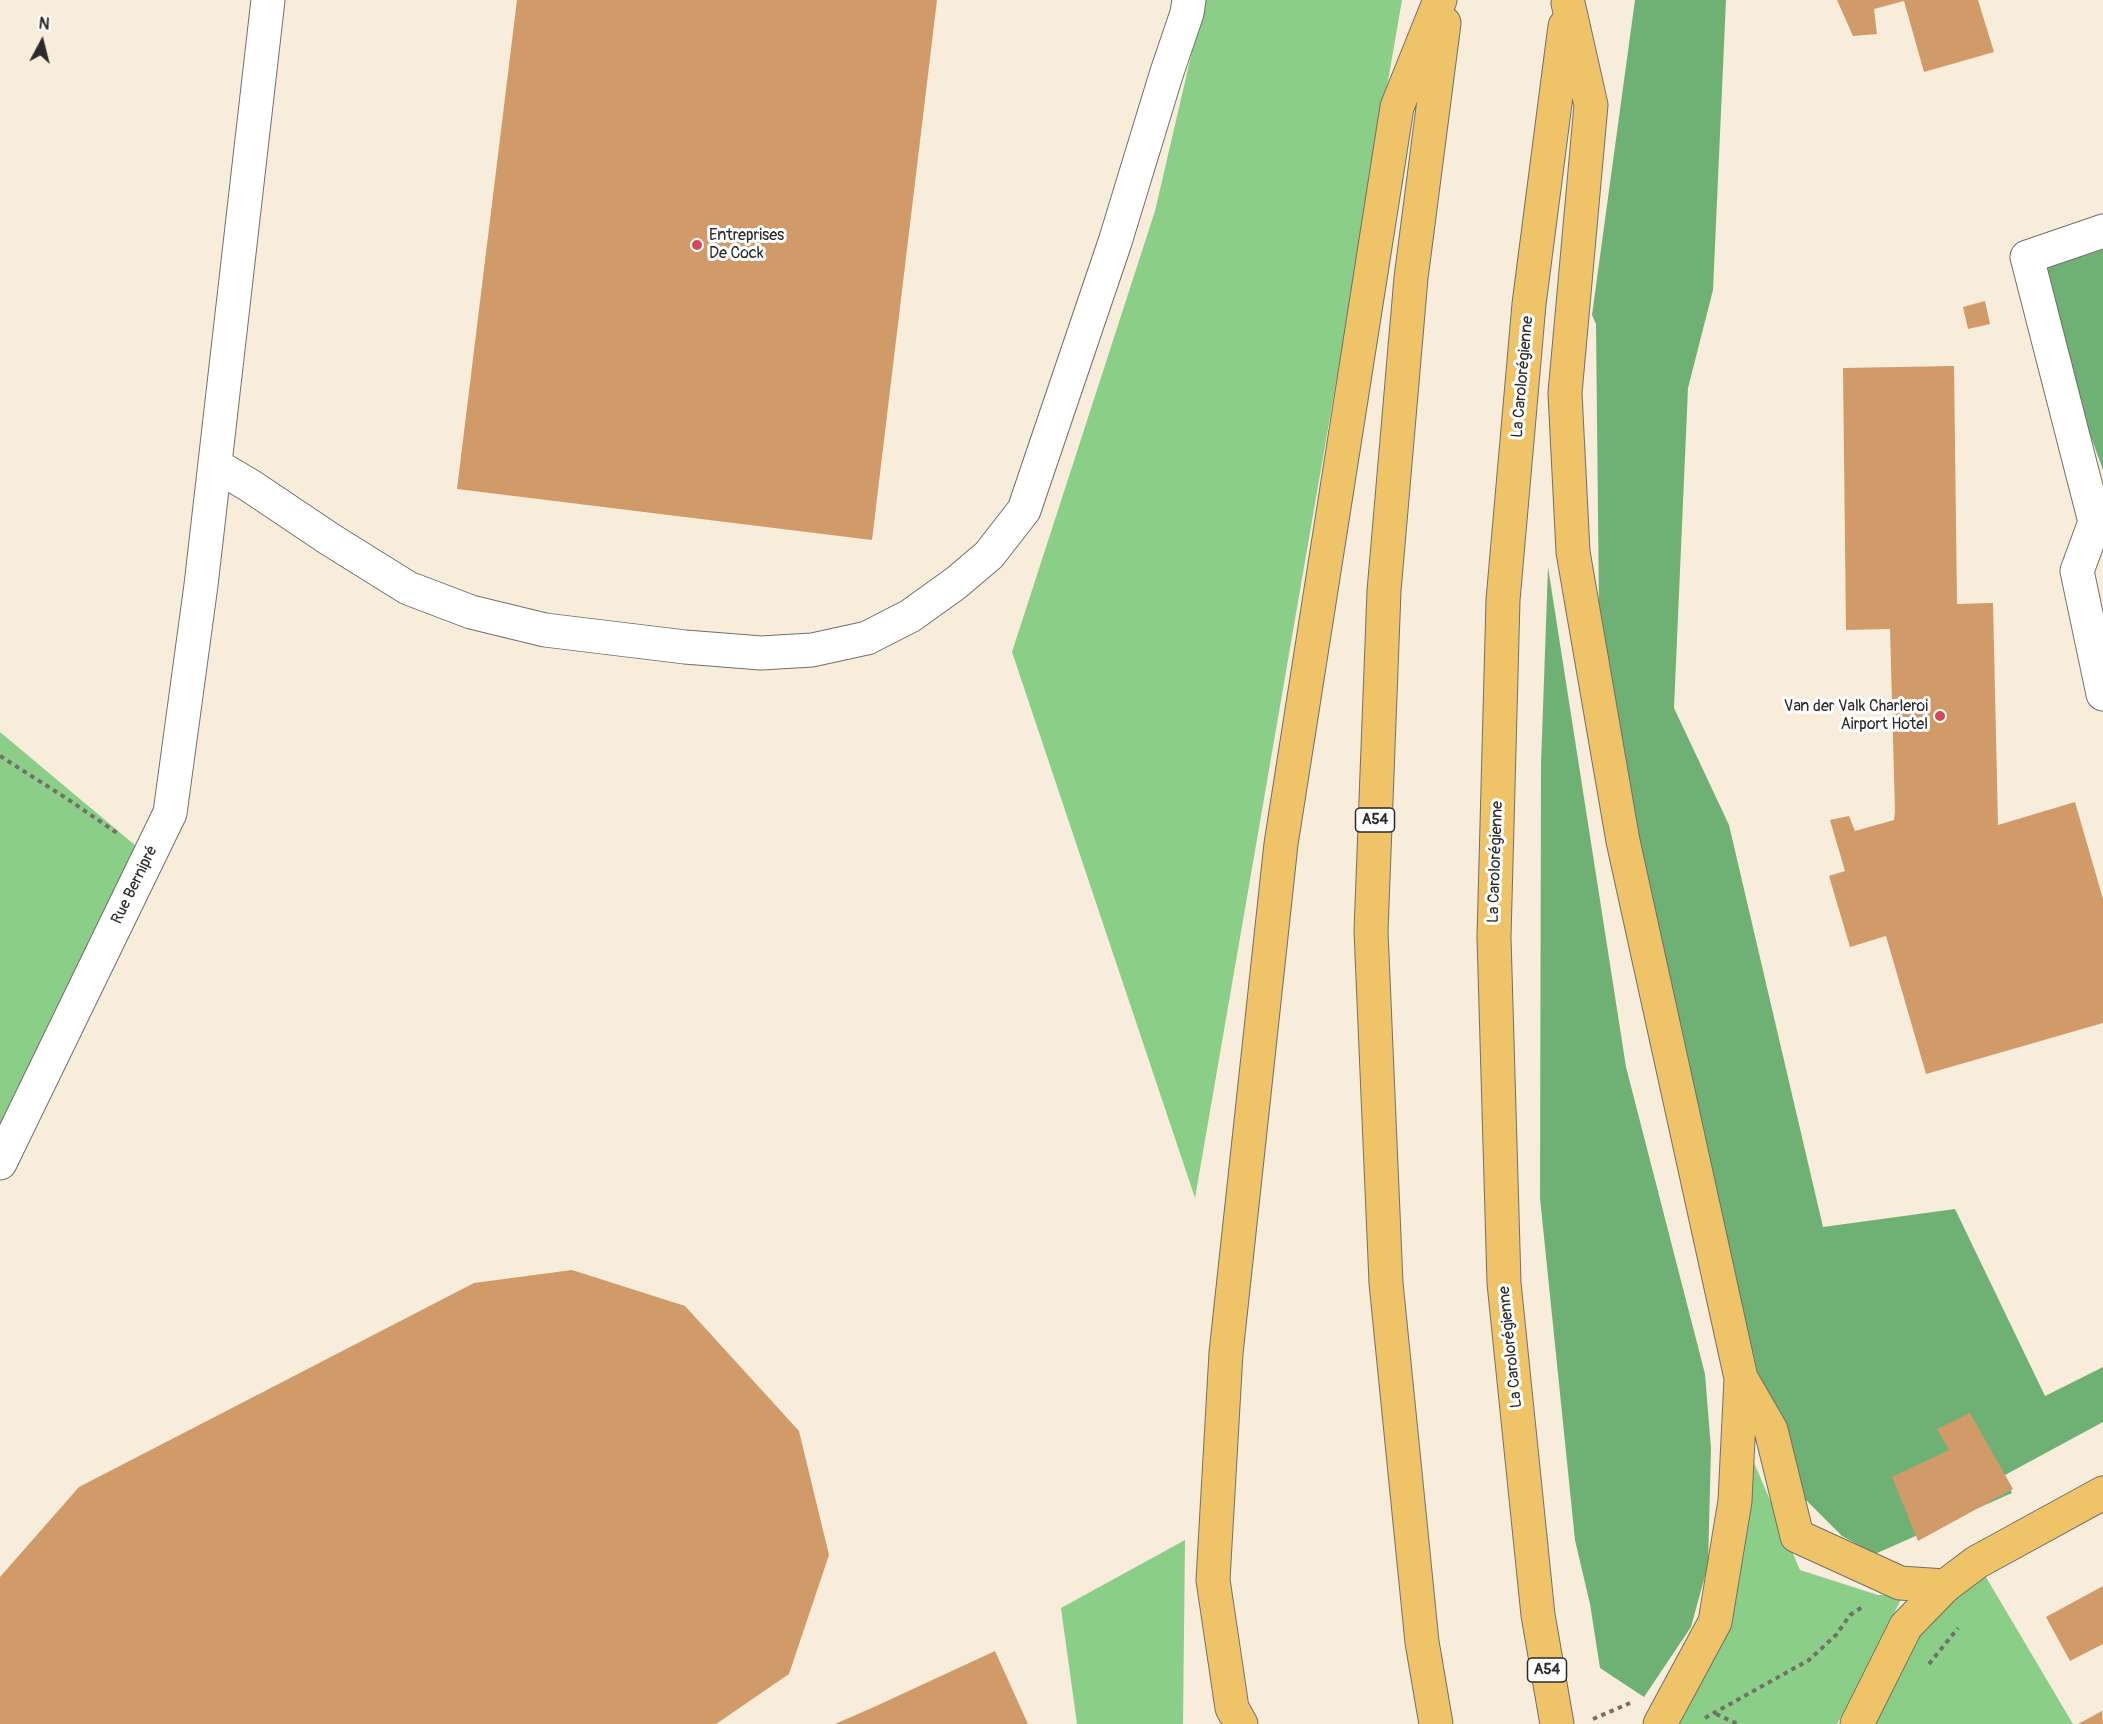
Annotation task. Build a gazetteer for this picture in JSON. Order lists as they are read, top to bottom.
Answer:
{
  "streets": {
    "main road": ["La Carolorégienne", "A54"],
    "street": ["Rue Bernipré"]
  },
  "places": ["Entreprises De Cock", "Van der Valk Charleroi Airport Hotel"],
  "north": "top"
}
